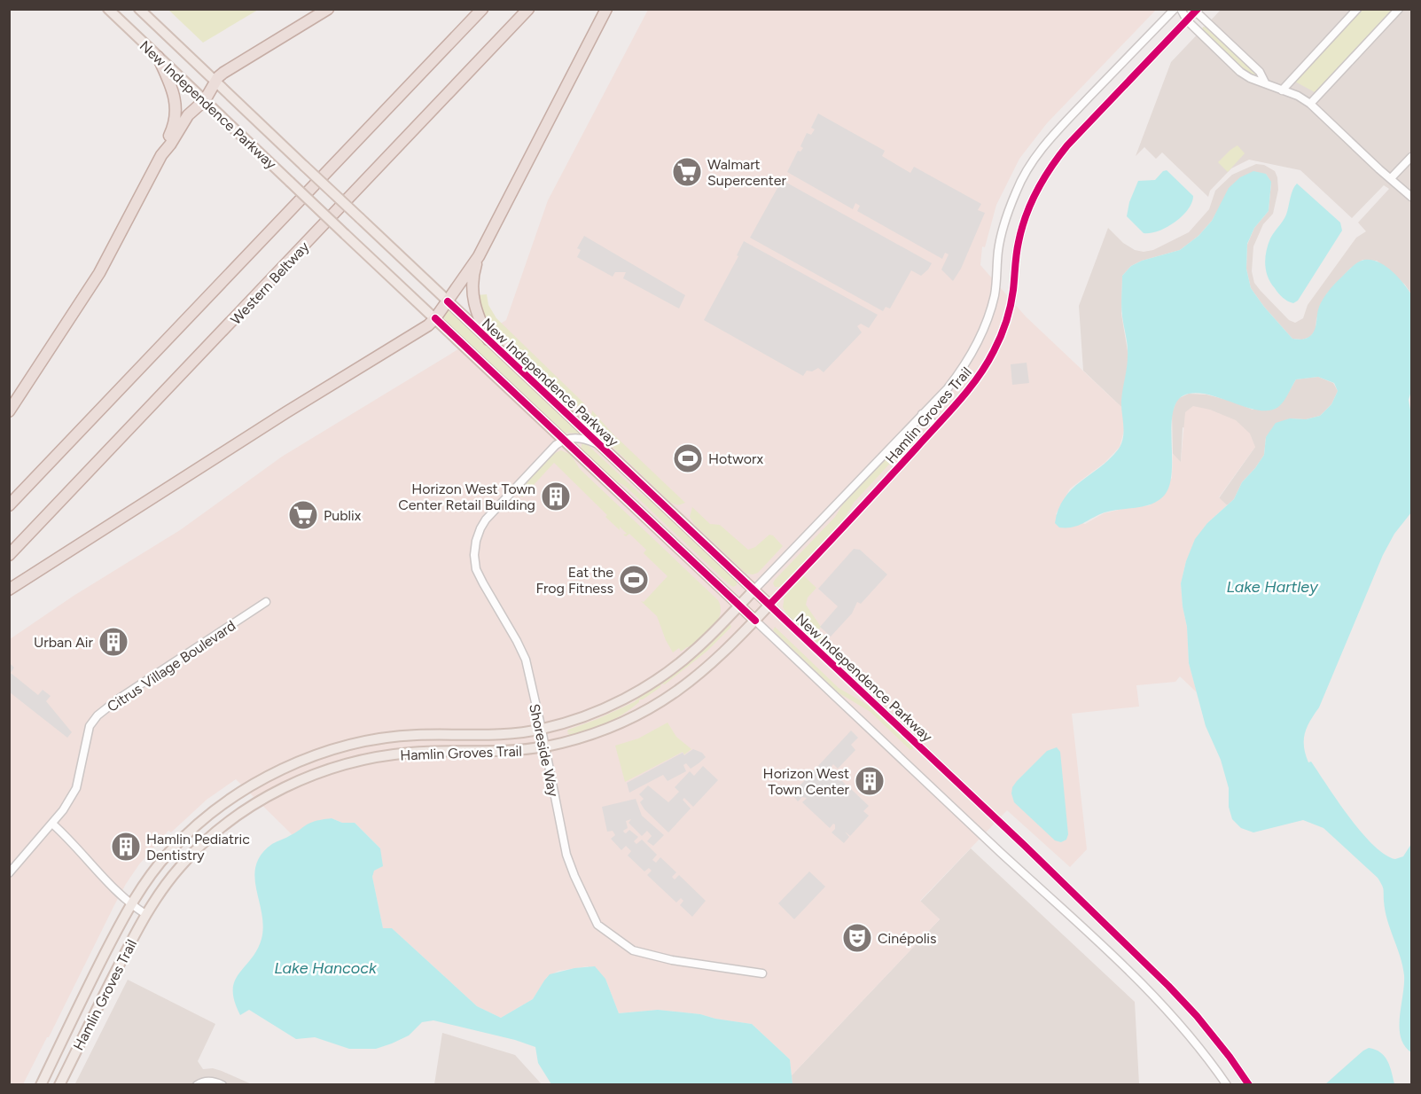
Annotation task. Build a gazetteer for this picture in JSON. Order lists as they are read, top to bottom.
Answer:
{
  "streets": {
    "highway": ["Western Beltway"],
    "main road": ["New Independence Parkway", "Hamlin Groves Trail"],
    "street": ["Citrus Village Boulevard", "Shoreside Way"]
  },
  "crossings": [
    ["New Independence Parkway", "Hamlin Groves Trail"],
    ["New Independence Parkway", "Shoreside Way"],
    ["Hamlin Groves Trail", "Shoreside Way"]
  ],
  "water": ["Lake Hartley", "Lake Hancock"],
  "places": {
    "supermarket": ["Walmart Supercenter", "Publix"],
    "sports": ["Hotworx", "Eat the Frog Fitness"],
    "building": [
      "Horizon West Town Center Retail Building",
      "Urban Air",
      "Horizon West Town Center",
      "Hamlin Pediatric Dentistry"
    ],
    "theatre": ["Cinépolis"]
  }
}
